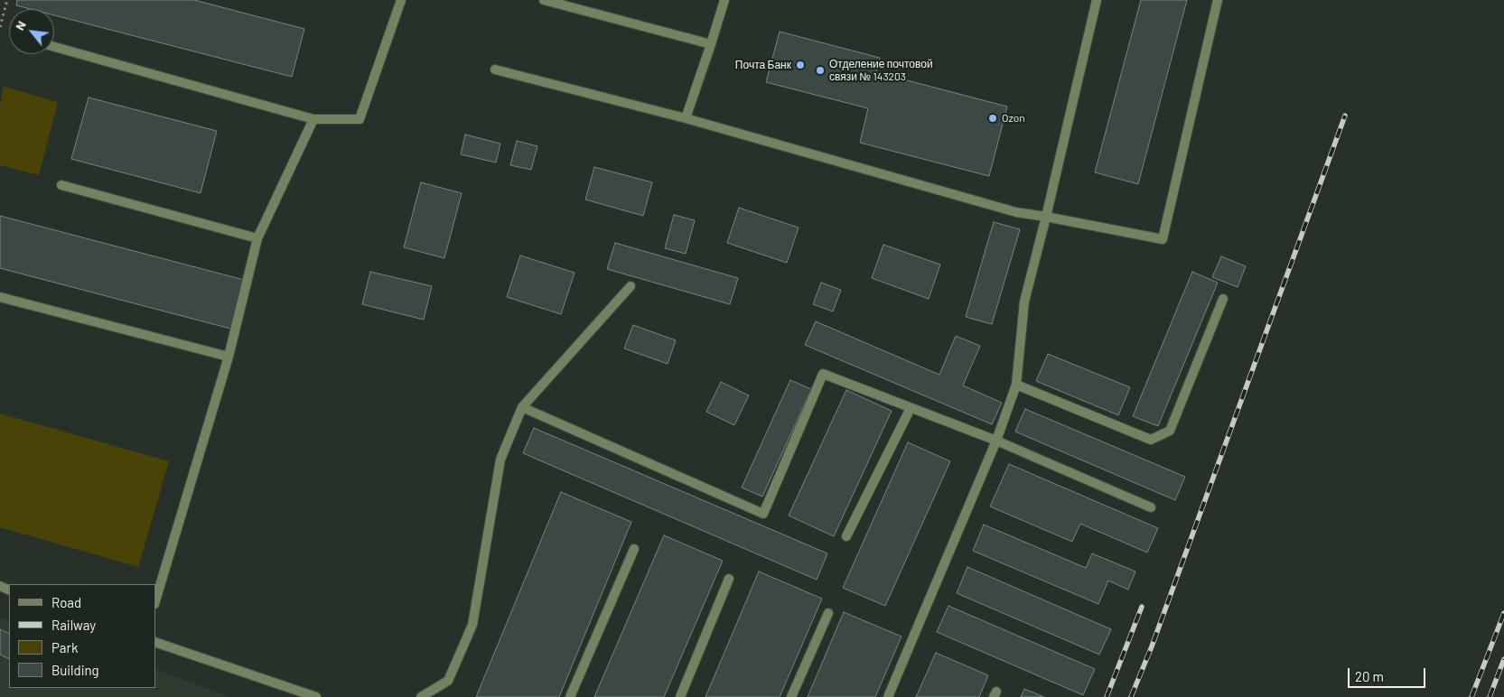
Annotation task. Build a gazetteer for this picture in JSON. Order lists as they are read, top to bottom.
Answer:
{
  "places": ["Почта Банк", "Отделение почтовой связи № 143203", "Ozon"],
  "legend": [
    "Road",
    "Railway",
    "Park",
    "Building"
  ],
  "scale_bar": "20 m",
  "north": "top left"
}
